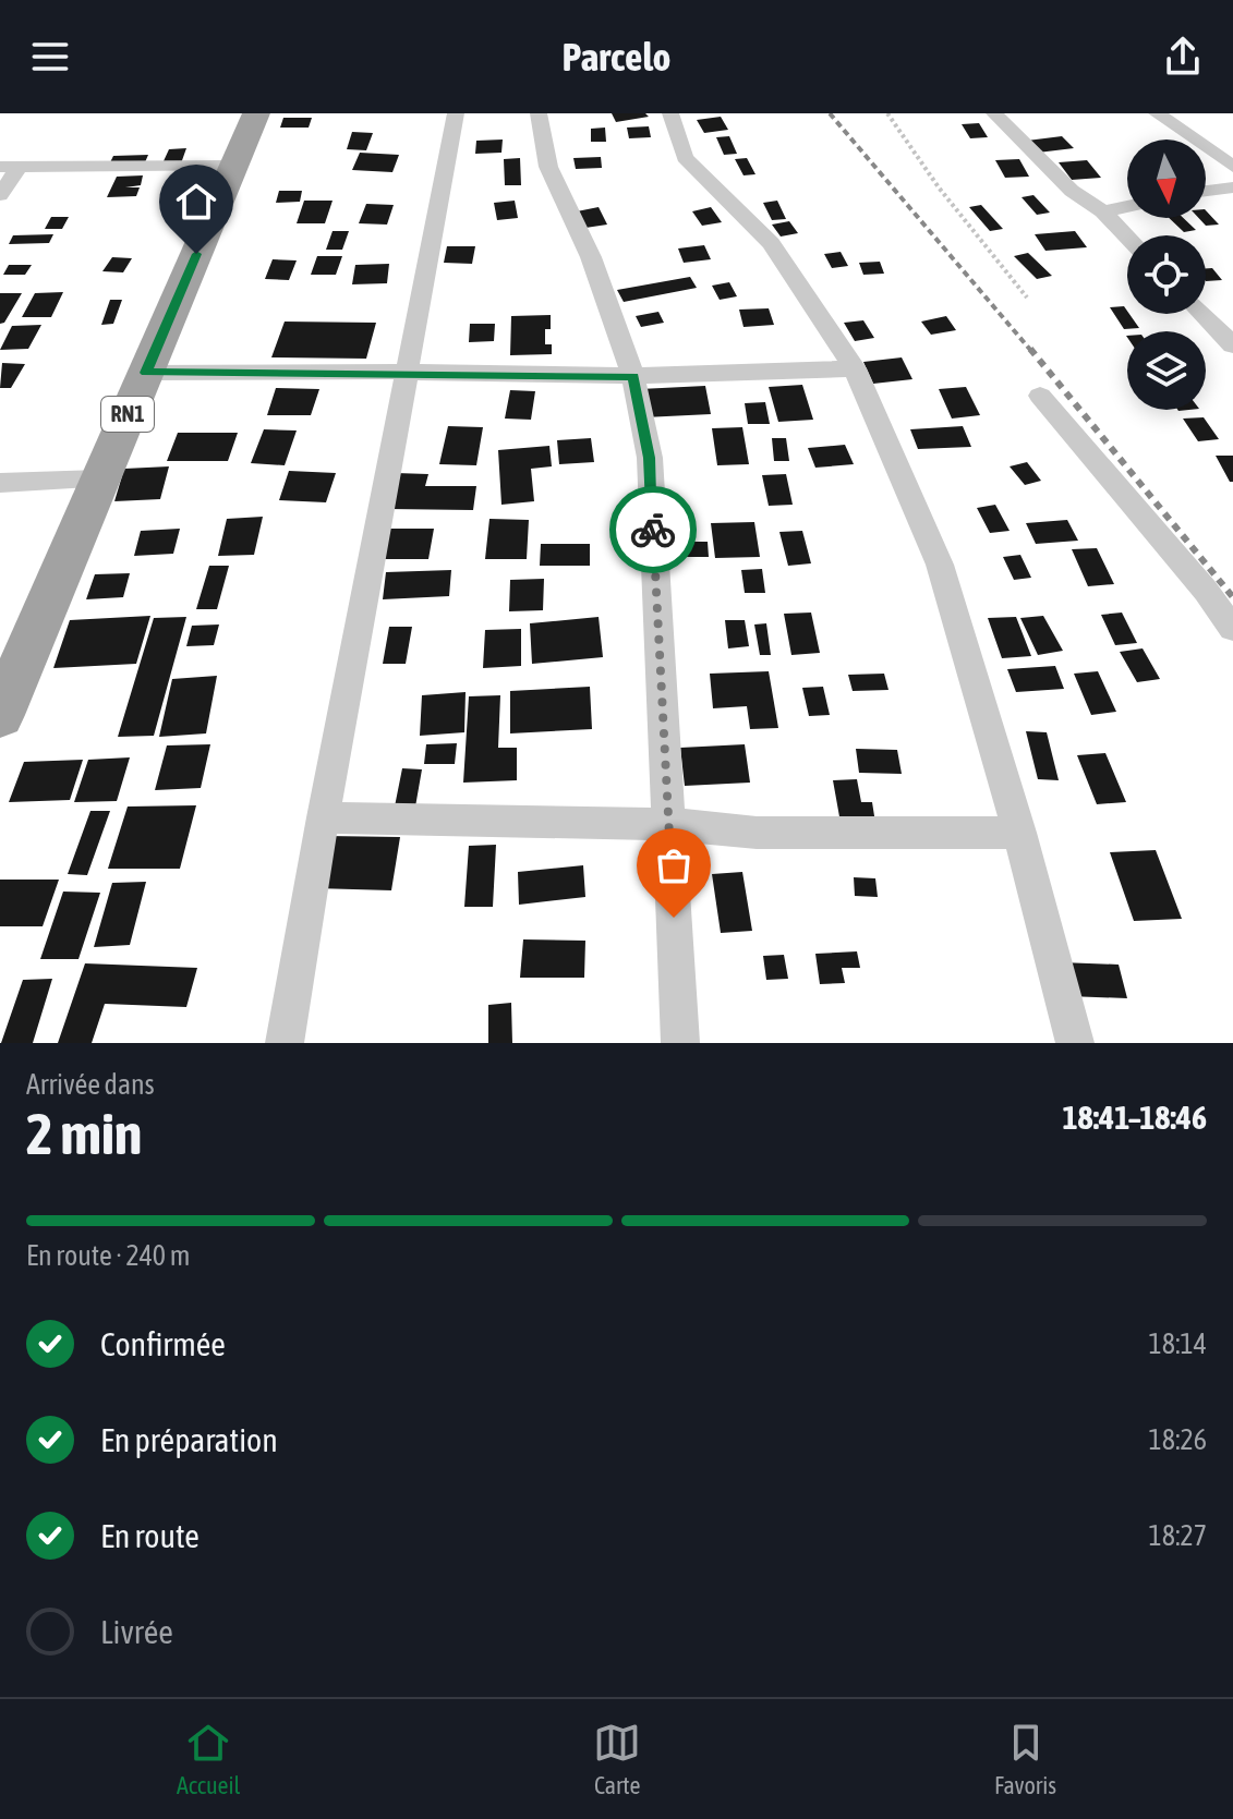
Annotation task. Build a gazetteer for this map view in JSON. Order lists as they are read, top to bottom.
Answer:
{
  "streets": {
    "highway": ["RN1"]
  },
  "north": "bottom",
  "page": {
    "header": "Parcelo",
    "heading": ["2 min", "Arrivée dans", "18:41–18:46"],
    "bar": "En route · 240 m",
    "list": [
      ["Confirmée", "18:14"],
      ["En préparation", "18:26"],
      ["En route", "18:27"],
      "Livrée"
    ],
    "tabs": ["Accueil", "Carte", "Favoris"]
  }
}
